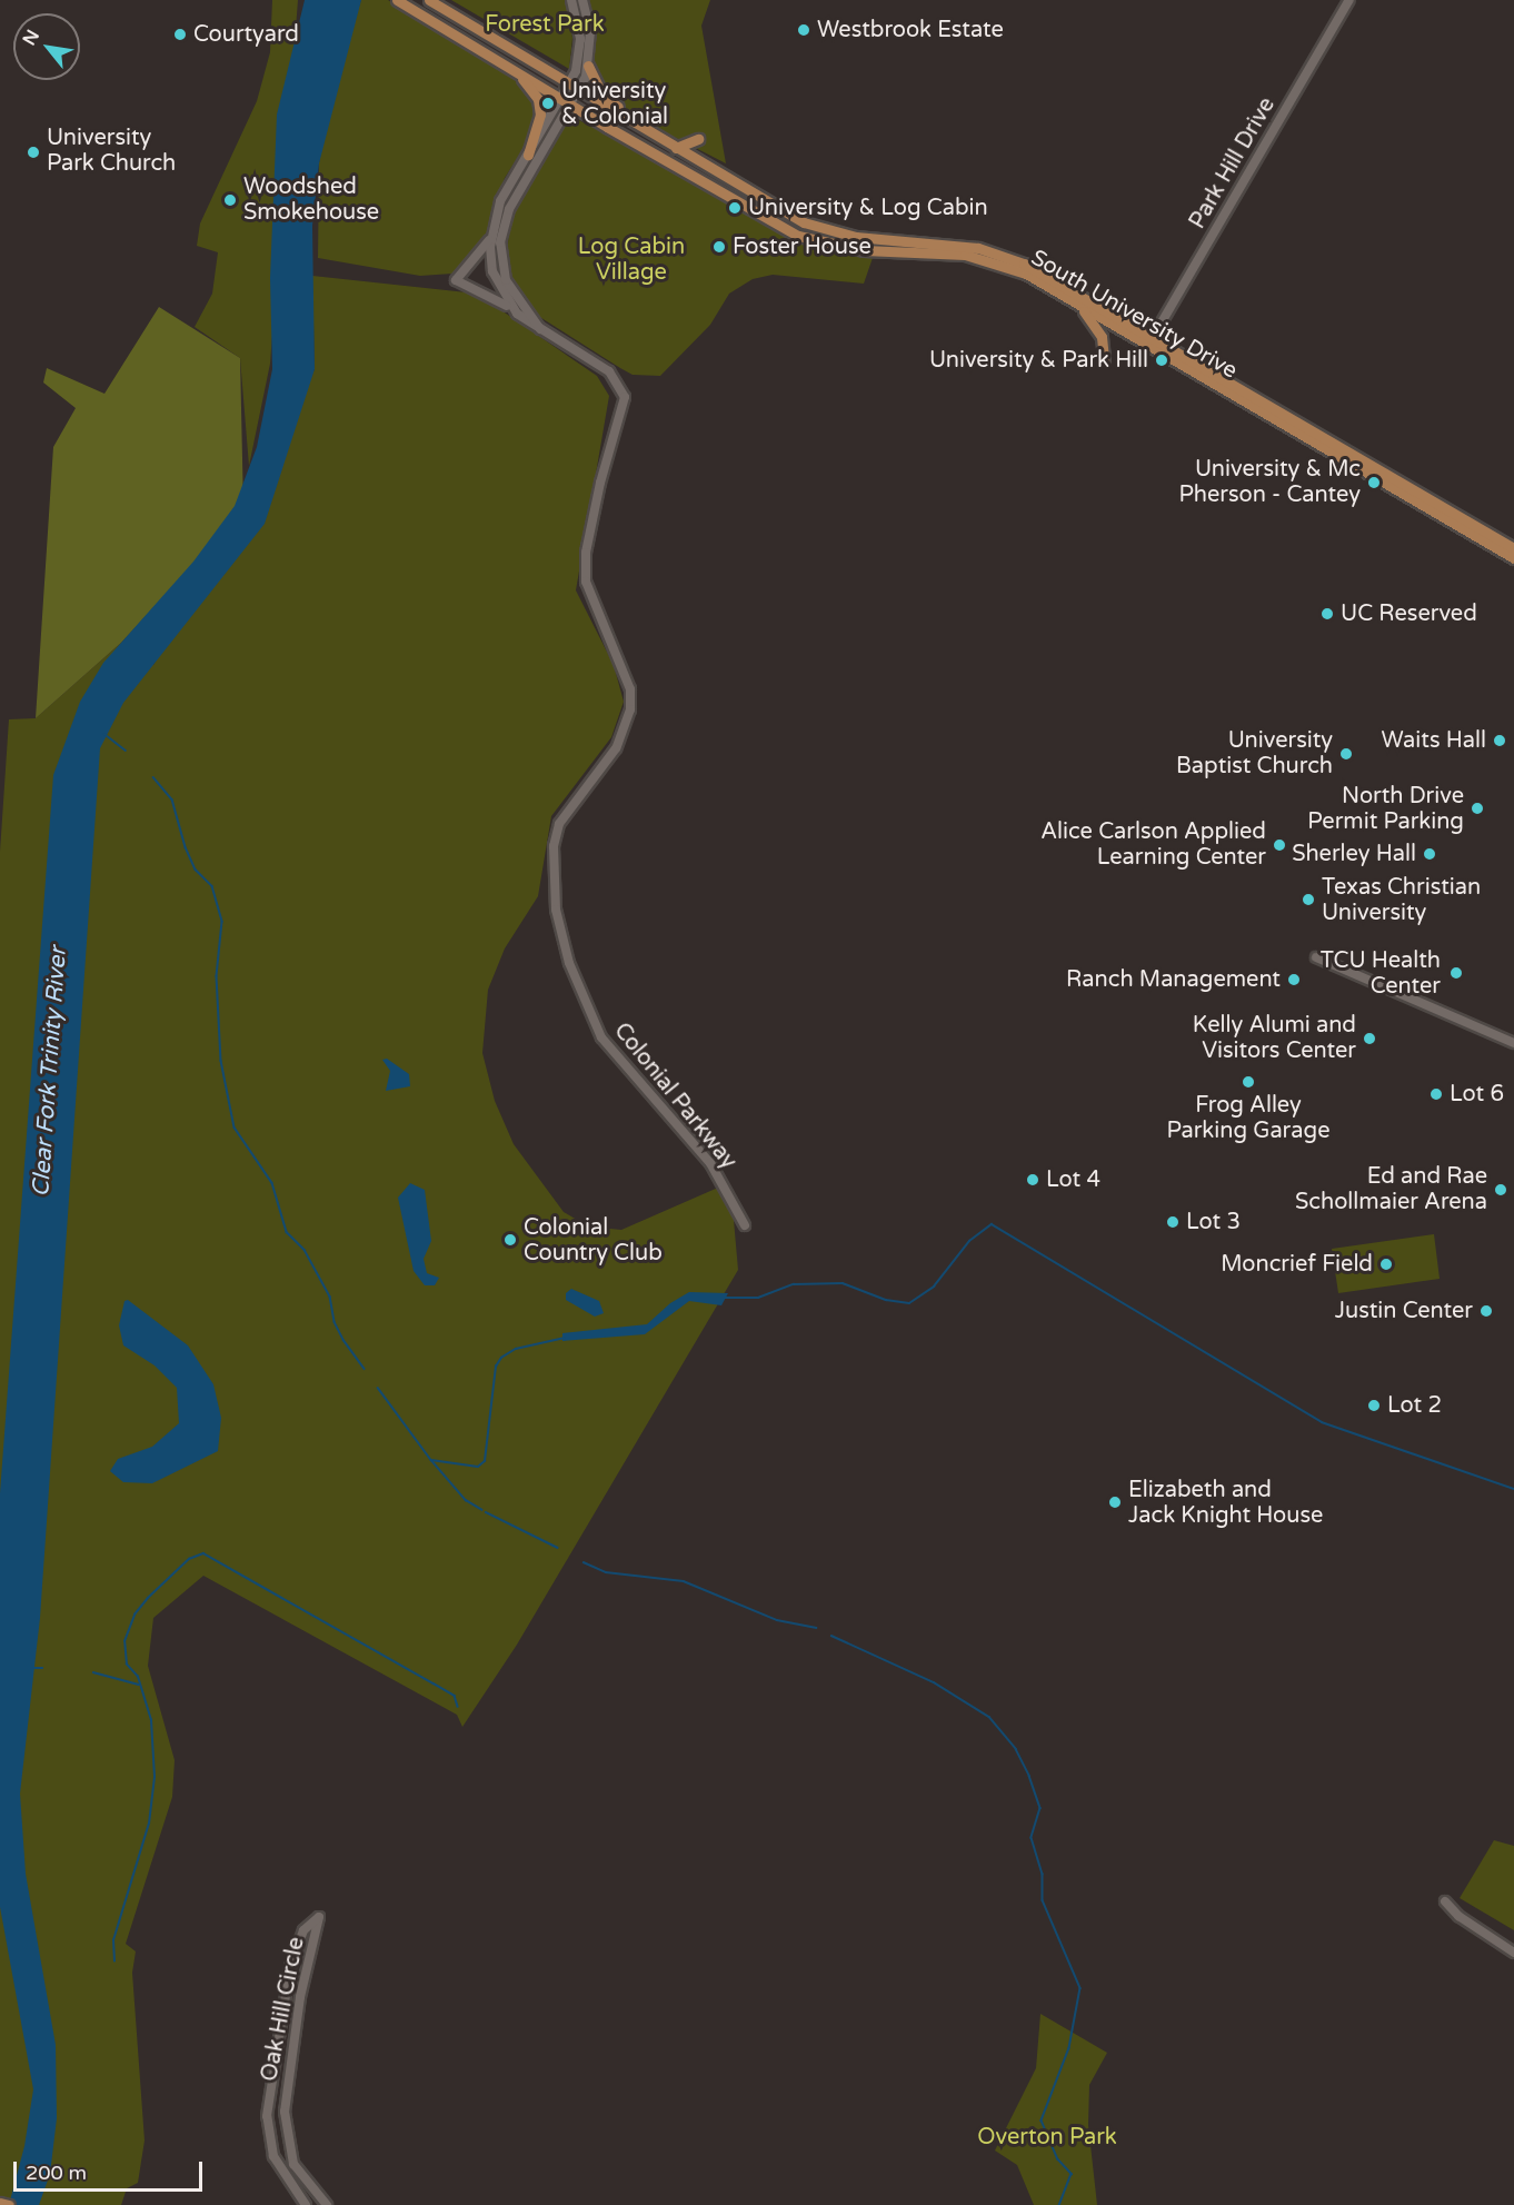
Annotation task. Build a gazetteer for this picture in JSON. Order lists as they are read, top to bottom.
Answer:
{
  "streets": {
    "main road": ["South University Drive"],
    "street": ["Park Hill Drive", "Colonial Parkway", "Oak Hill Circle"]
  },
  "crossings": [
    ["Park Hill Drive", "South University Drive"]
  ],
  "water": ["Clear Fork Trinity River"],
  "parks": ["Forest Park", "Log Cabin Village", "Overton Park"],
  "places": [
    "Westbrook Estate",
    "Courtyard",
    "University & Colonial",
    "University Park Church",
    "Woodshed Smokehouse",
    "University & Log Cabin",
    "Foster House",
    "University & Park Hill",
    "University & Mc Pherson - Cantey",
    "UC Reserved",
    "Waits Hall",
    "University Baptist Church",
    "North Drive Permit Parking",
    "Alice Carlson Applied Learning Center",
    "Sherley Hall",
    "Texas Christian University",
    "TCU Health Center",
    "Ranch Management",
    "Kelly Alumi and Visitors Center",
    "Frog Alley Parking Garage",
    "Lot 6",
    "Lot 4",
    "Ed and Rae Schollmaier Arena",
    "Lot 3",
    "Colonial Country Club",
    "Moncrief Field",
    "Justin Center",
    "Lot 2",
    "Elizabeth and Jack Knight House"
  ],
  "scale_bar": "200 m",
  "north": "top left"
}
